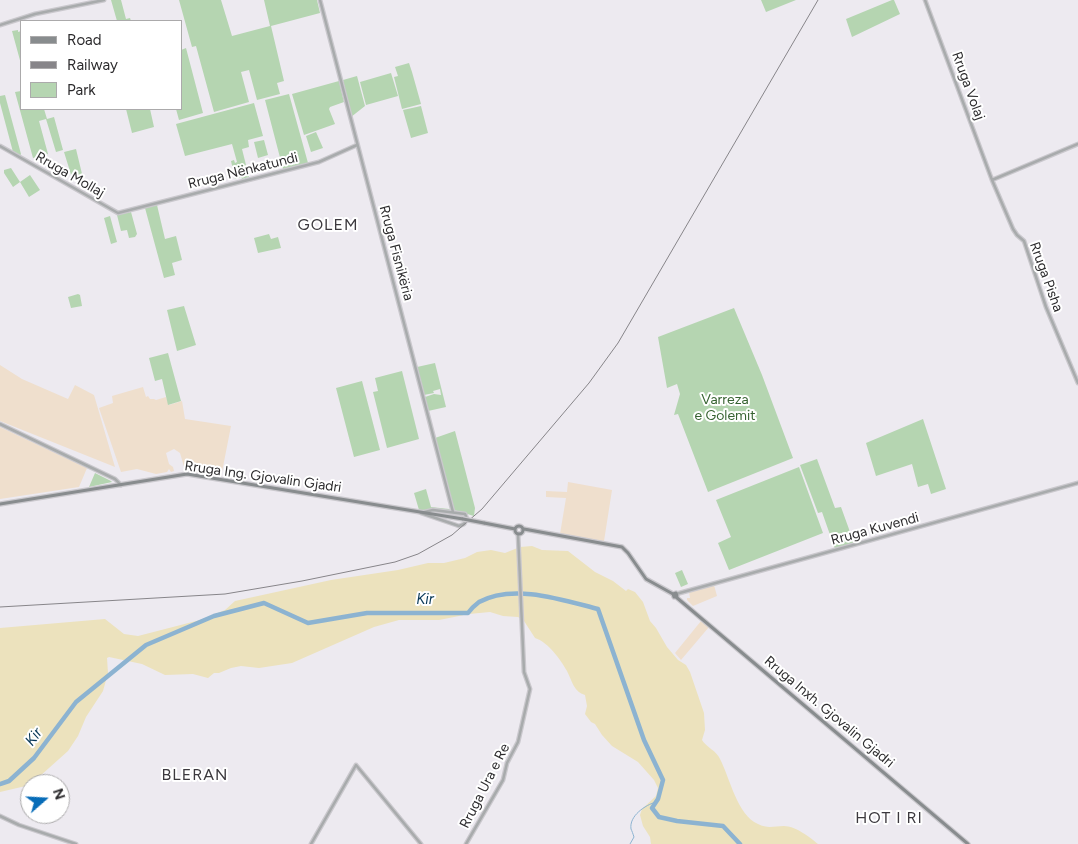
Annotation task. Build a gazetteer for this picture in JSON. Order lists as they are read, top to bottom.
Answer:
{
  "streets": {
    "main road": ["Rruga Ing. Gjovalin Gjadri", "Rruga Inxh. Gjovalin Gjadri"],
    "street": [
      "Rruga Volaj",
      "Rruga Nënkatundi",
      "Rruga Mollaj",
      "Rruga Fisnikëria",
      "Rruga Pisha",
      "Rruga Kuvendi",
      "Rruga Ura e Re"
    ]
  },
  "crossings": [
    ["Rruga Volaj", "Rruga Pisha"],
    ["Rruga Nënkatundi", "Rruga Mollaj"],
    ["Rruga Nënkatundi", "Rruga Fisnikëria"],
    ["Rruga Kuvendi", "Rruga Inxh. Gjovalin Gjadri"]
  ],
  "districts": ["GOLEM", "BLERAN", "HOT I RI"],
  "water": ["Kir"],
  "parks": ["Varreza e Golemit"],
  "legend": ["Road", "Railway", "Park"],
  "north": "right"
}
